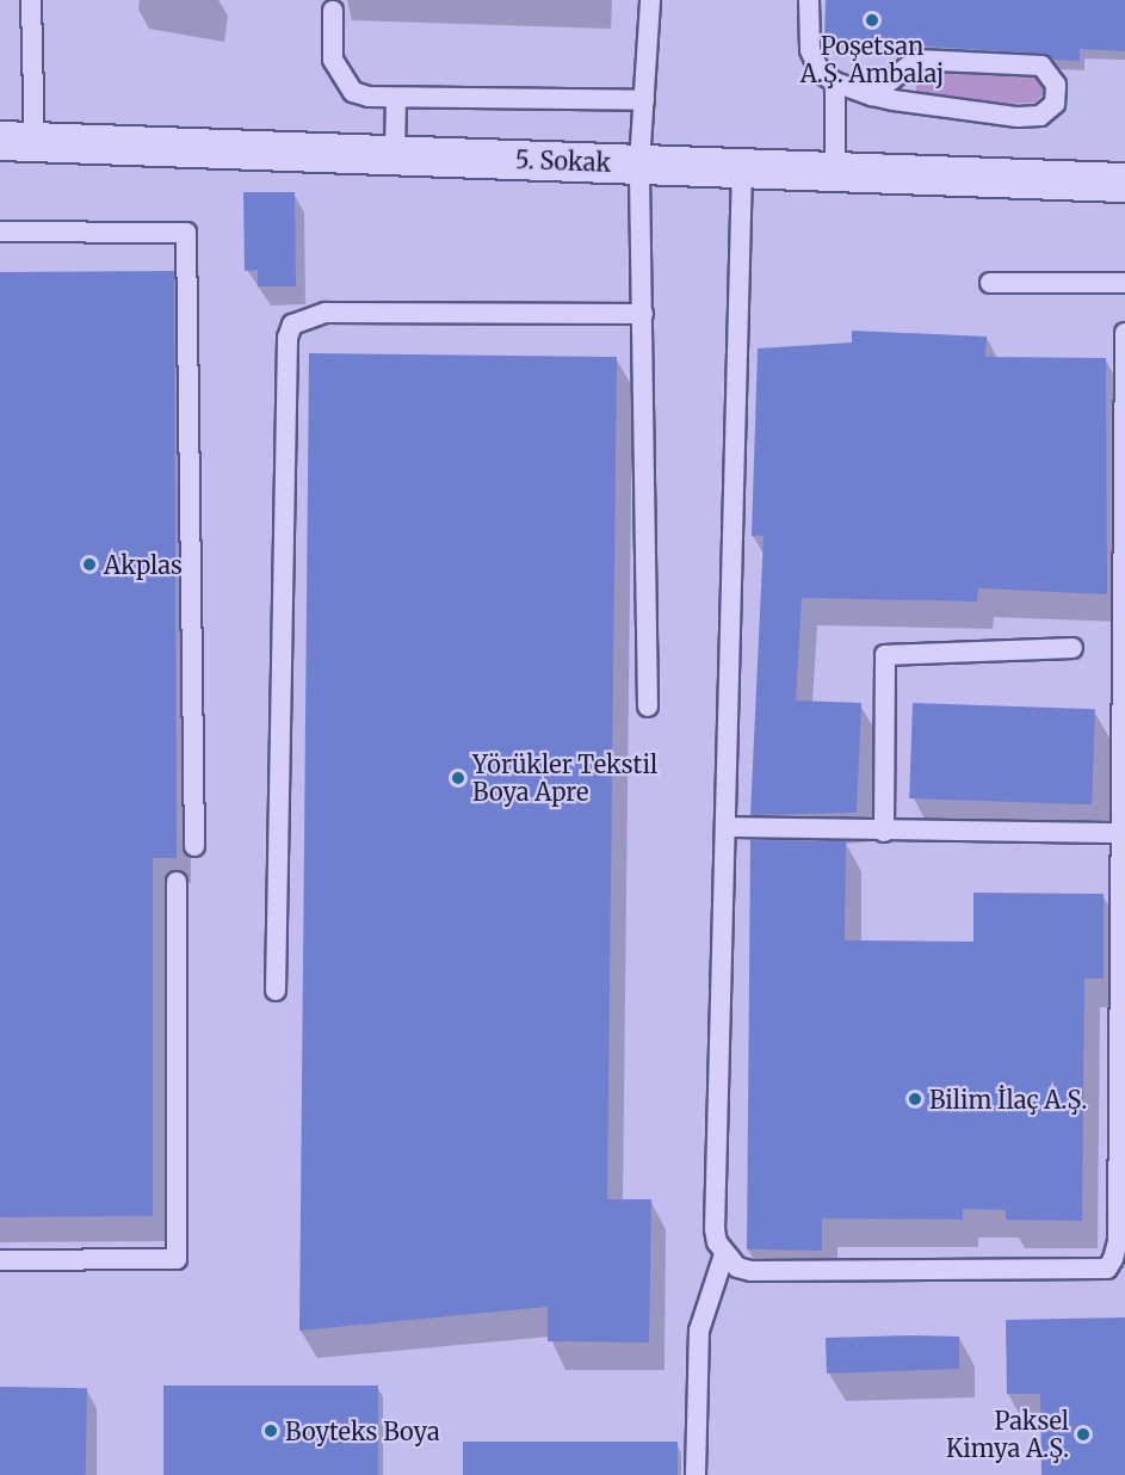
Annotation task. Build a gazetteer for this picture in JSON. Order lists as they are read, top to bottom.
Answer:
{
  "streets": {
    "street": ["5. Sokak"]
  },
  "places": [
    "Poşetsan A.Ş. Ambalaj",
    "Akplas",
    "Yörükler Tekstil Boya Apre",
    "Bilim İlaç A.Ş.",
    "Boyteks Boya",
    "Paksel Kimya A.Ş."
  ]
}
